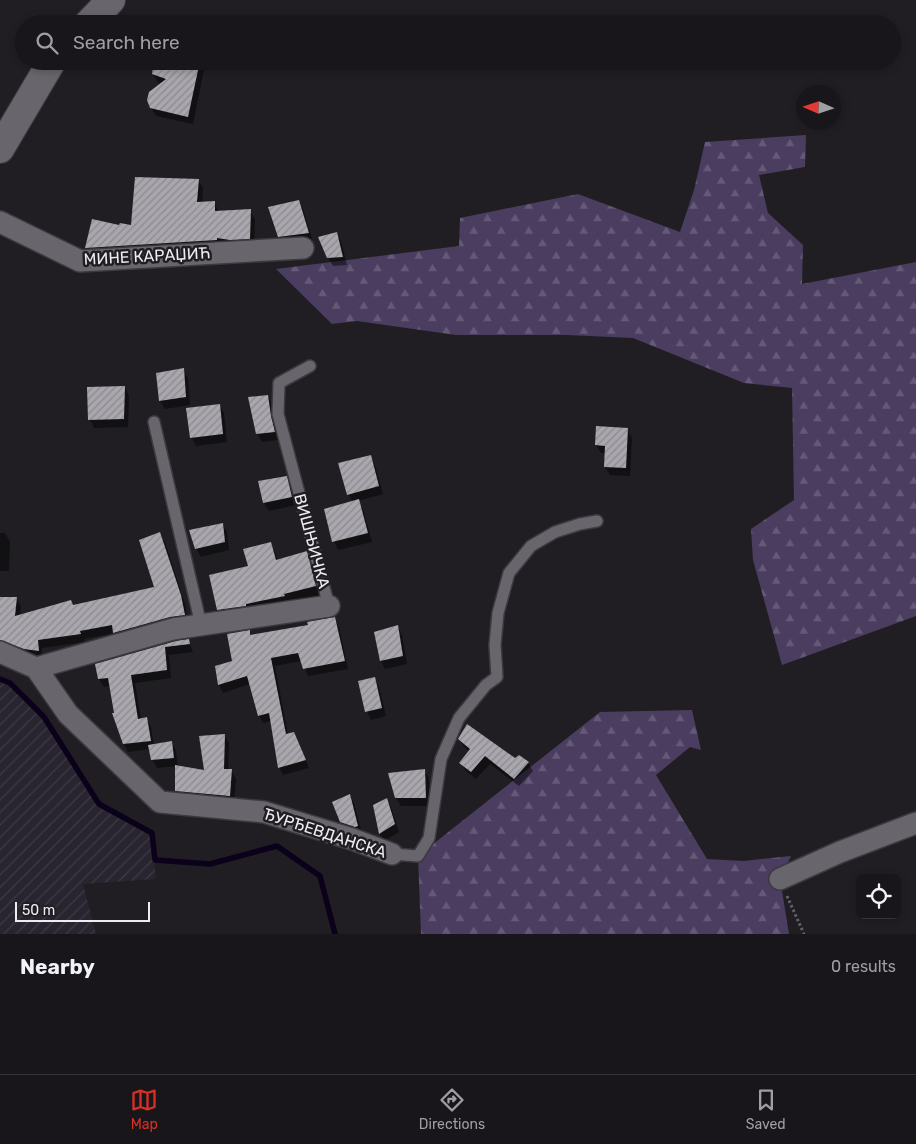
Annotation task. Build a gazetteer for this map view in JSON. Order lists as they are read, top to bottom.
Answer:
{
  "streets": {
    "street": ["МИНЕ КАРАЏИЋ", "ВИШЊИЧКА", "ЂУРЂЕВДАНСКА"]
  },
  "crossings": [
    ["ВИШЊИЧКА", "ЂУРЂЕВДАНСКА"]
  ],
  "scale_bar": "50 m",
  "north": "left",
  "page": {
    "search": "Search here",
    "scale": "50 m",
    "heading": ["Nearby", "0 results"],
    "nav": ["Map", "Directions", "Saved"]
  }
}
